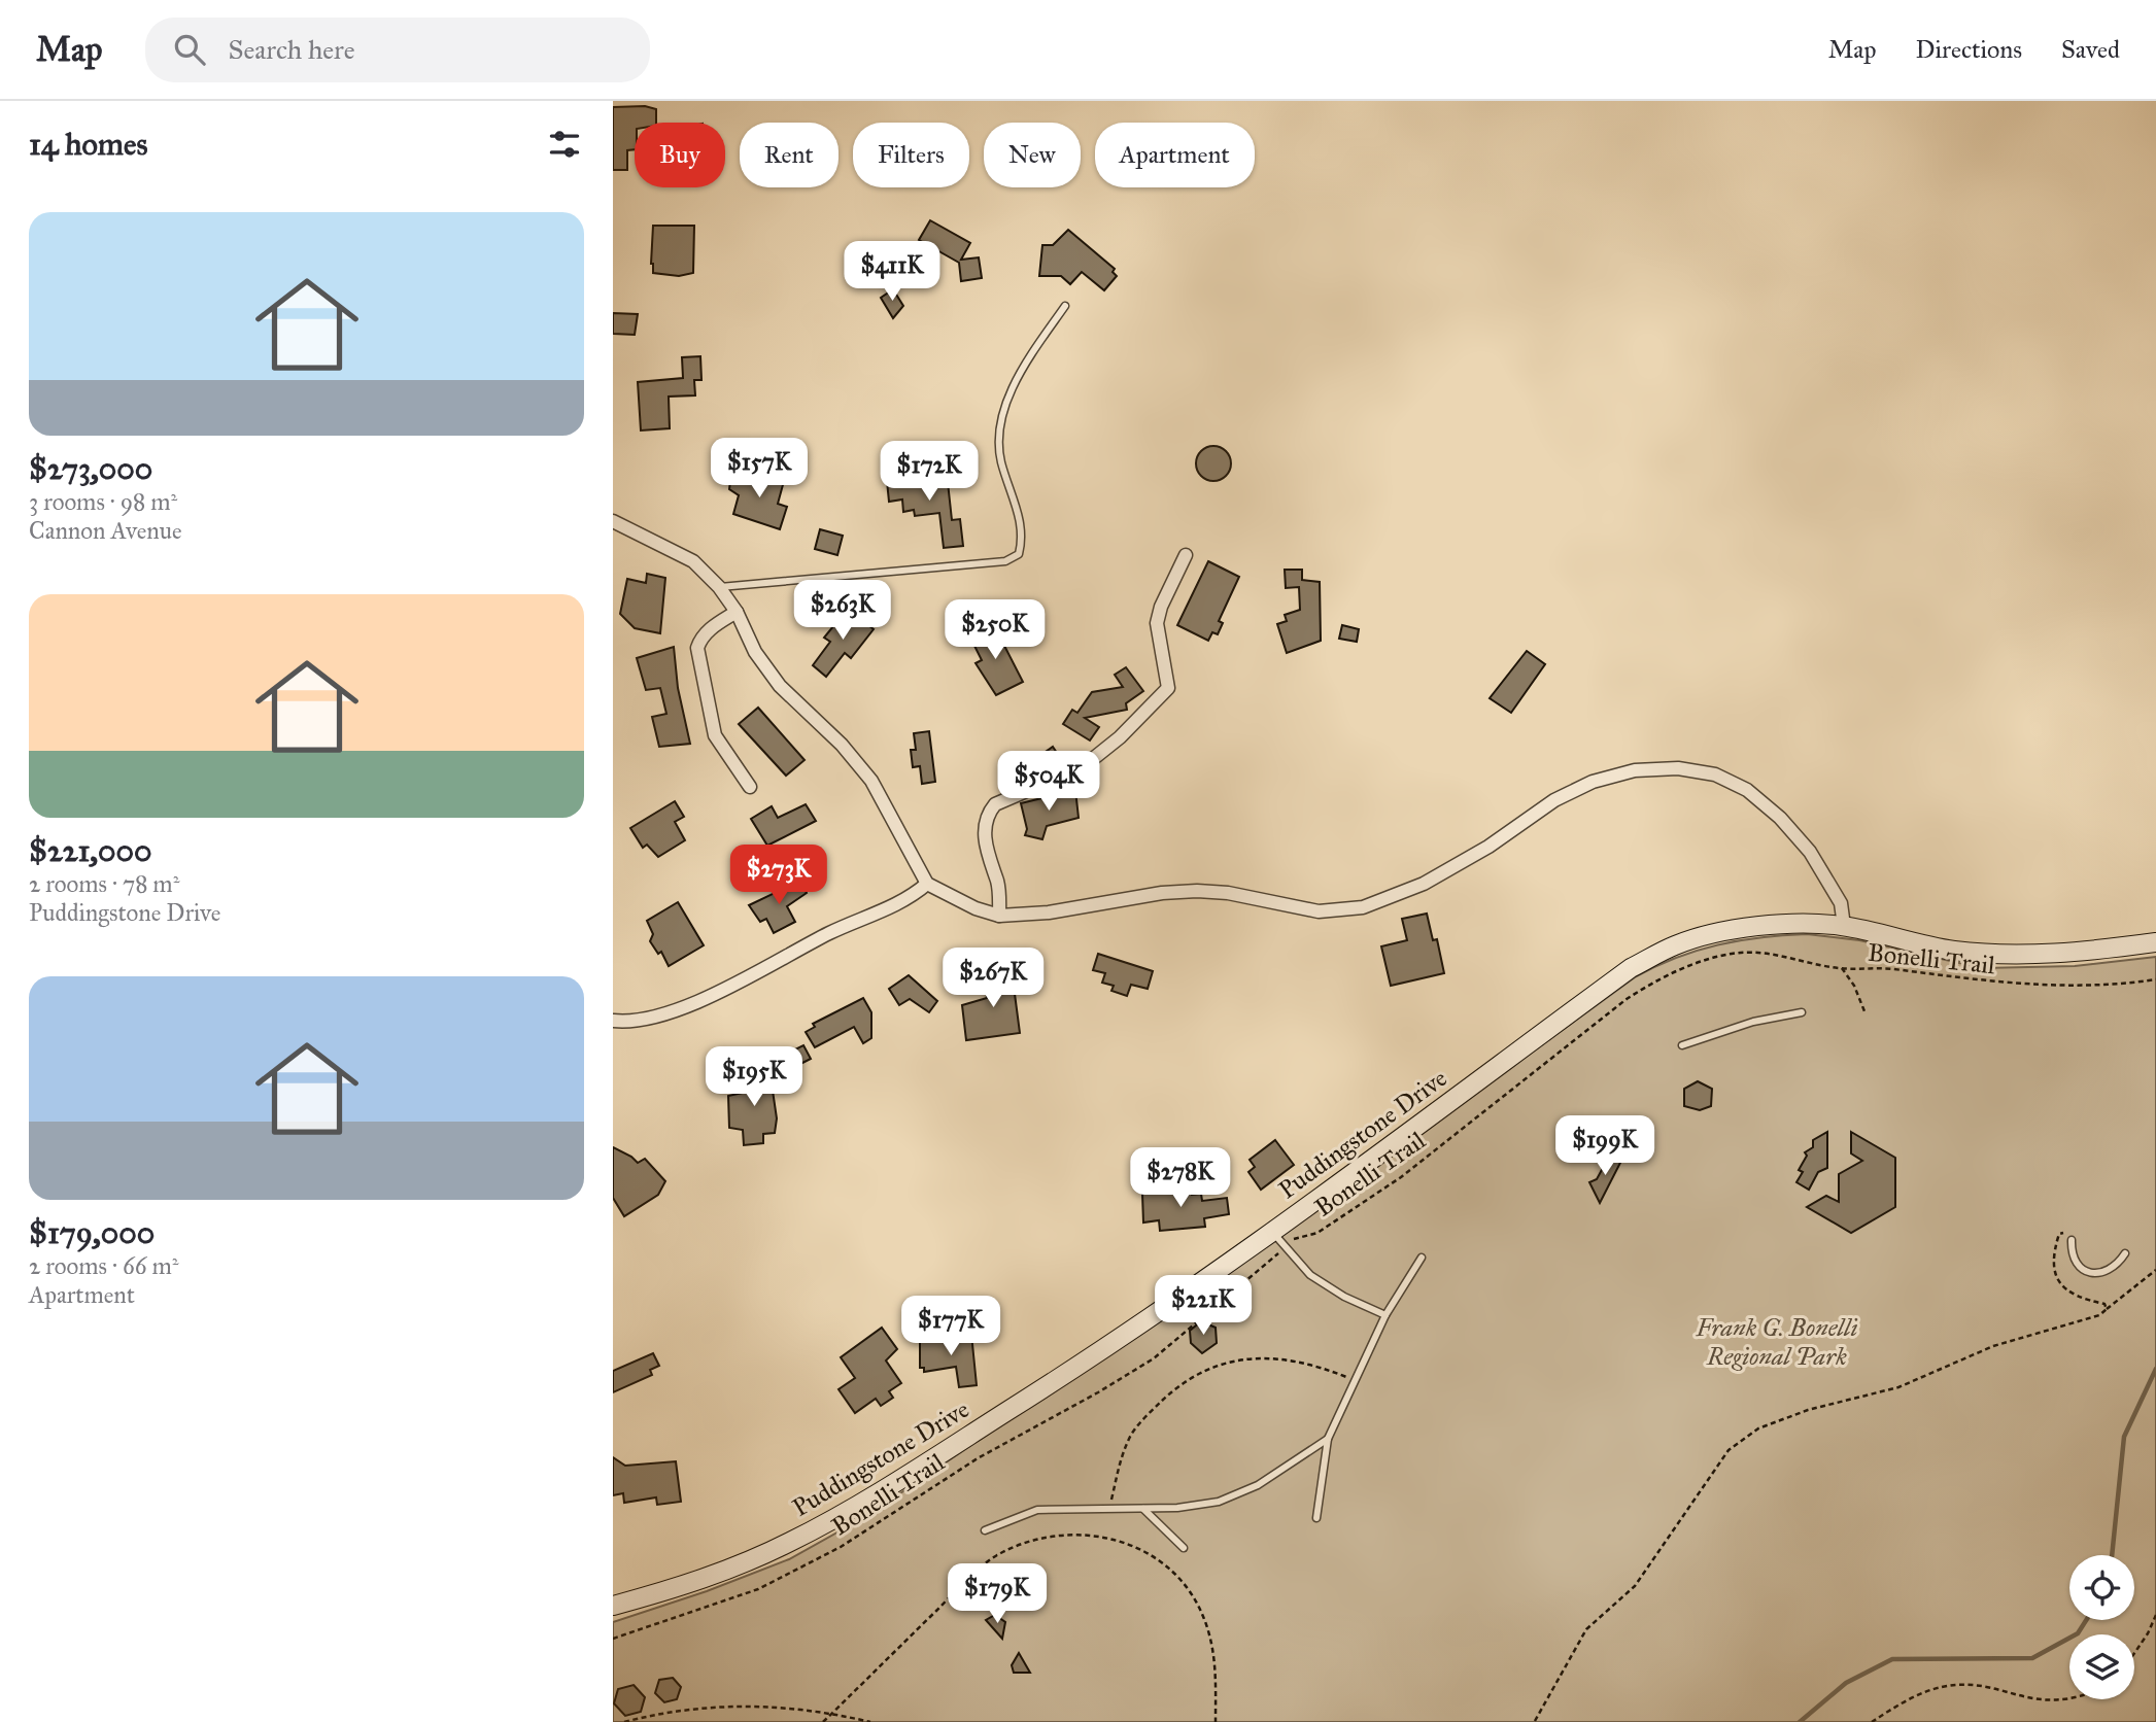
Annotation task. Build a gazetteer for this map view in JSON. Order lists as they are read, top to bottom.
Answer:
{
  "streets": {
    "street": ["Puddingstone Drive"],
    "path": ["Bonelli Trail"]
  },
  "parks": ["Frank G. Bonelli Regional Park"],
  "page": {
    "header": "Map",
    "search": "Search here",
    "nav": ["Map", "Directions", "Saved"],
    "heading": "14 homes",
    "chip": [
      "Buy",
      "Rent",
      "Filters",
      "New",
      "Apartment"
    ],
    "list": [
      {
        "name": "$273,000",
        "note": "3 rooms · 98 m² · Cannon Avenue"
      },
      {
        "name": "$221,000",
        "note": "2 rooms · 78 m² · Puddingstone Drive"
      },
      {
        "name": "$179,000",
        "note": "2 rooms · 66 m² · Apartment"
      }
    ],
    "price": [
      "$411K",
      "$157K",
      "$172K",
      "$263K",
      "$250K",
      "$504K",
      "$273K",
      "$267K",
      "$195K",
      "$199K",
      "$278K",
      "$221K",
      "$177K",
      "$179K"
    ]
  }
}
